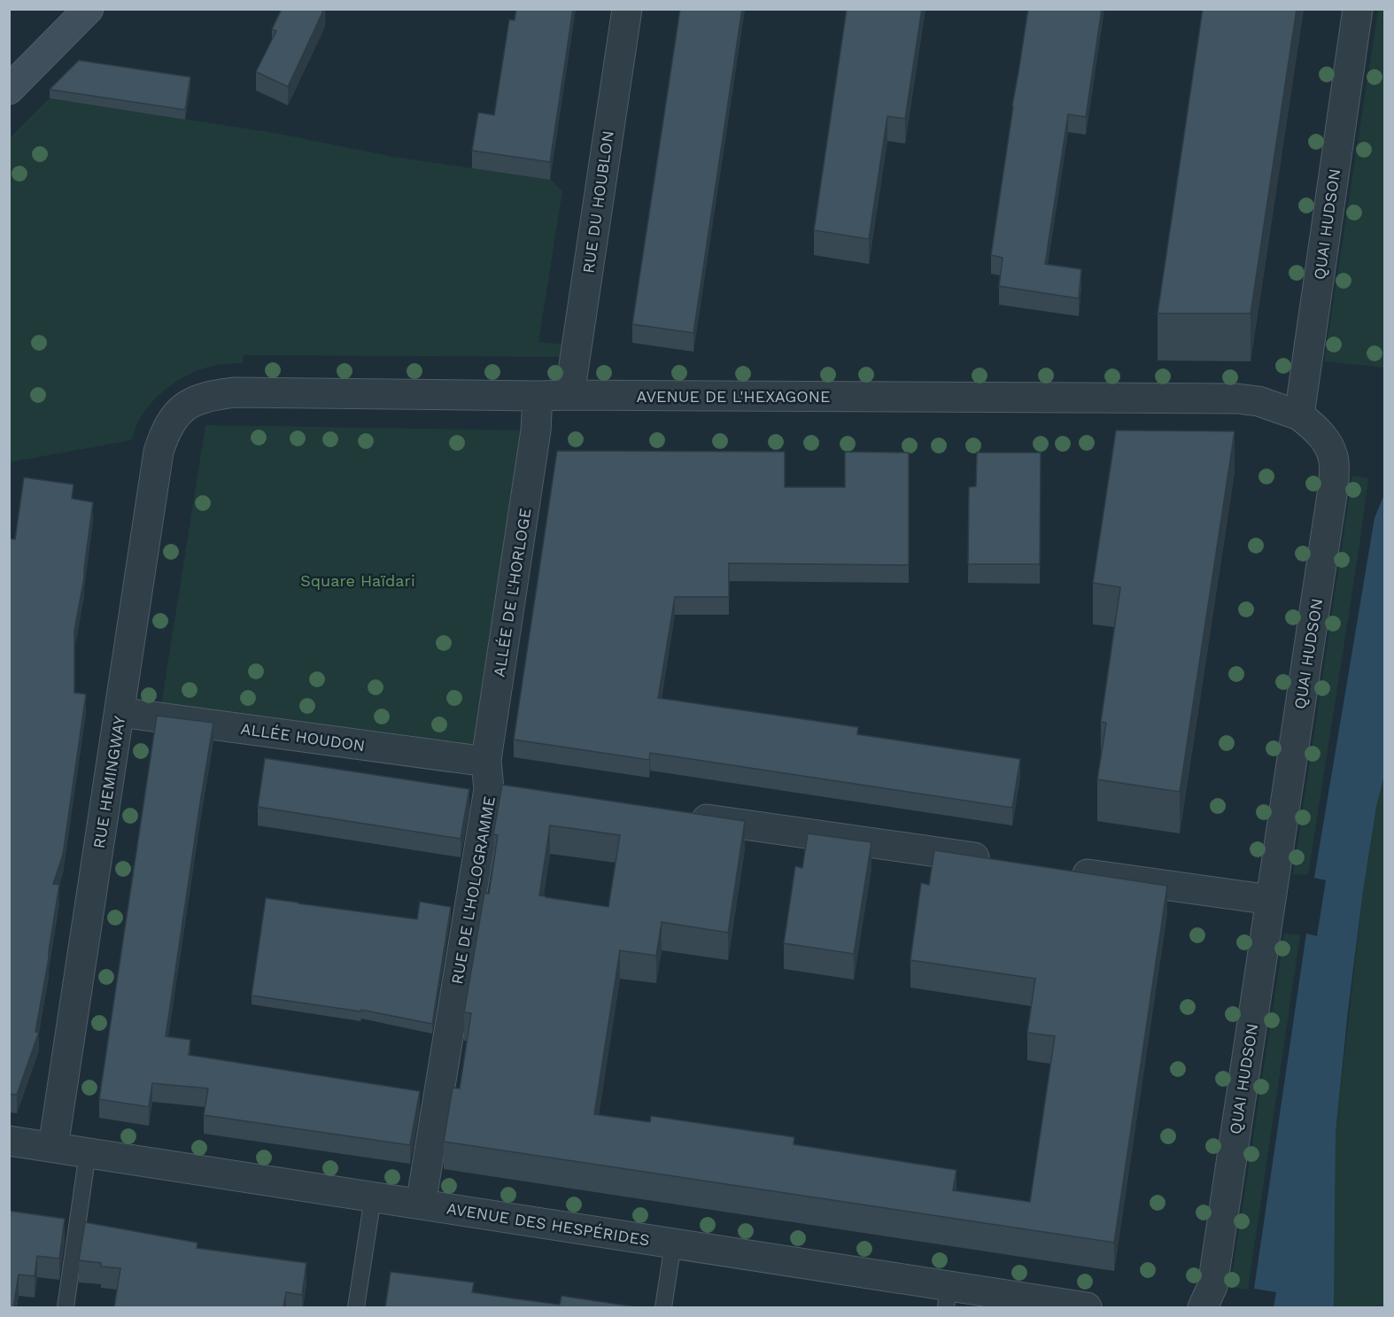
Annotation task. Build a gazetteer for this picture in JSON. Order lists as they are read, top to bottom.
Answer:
{
  "streets": {
    "street": [
      "RUE DU HOUBLON",
      "QUAI HUDSON",
      "AVENUE DE L'HEXAGONE",
      "ALLÉE DE L'HORLOGE",
      "ALLÉE HOUDON",
      "RUE HEMINGWAY",
      "RUE DE L'HOLOGRAMME",
      "AVENUE DES HESPÉRIDES"
    ]
  },
  "crossings": [
    ["RUE DU HOUBLON", "AVENUE DE L'HEXAGONE"],
    ["QUAI HUDSON", "AVENUE DE L'HEXAGONE"],
    ["AVENUE DE L'HEXAGONE", "ALLÉE DE L'HORLOGE"],
    ["AVENUE DE L'HEXAGONE", "RUE HEMINGWAY"],
    ["ALLÉE DE L'HORLOGE", "ALLÉE HOUDON"],
    ["ALLÉE DE L'HORLOGE", "RUE DE L'HOLOGRAMME"],
    ["ALLÉE HOUDON", "RUE HEMINGWAY"],
    ["ALLÉE HOUDON", "RUE DE L'HOLOGRAMME"],
    ["RUE HEMINGWAY", "AVENUE DES HESPÉRIDES"],
    ["RUE DE L'HOLOGRAMME", "AVENUE DES HESPÉRIDES"]
  ],
  "parks": ["Square Haïdari"]
}
